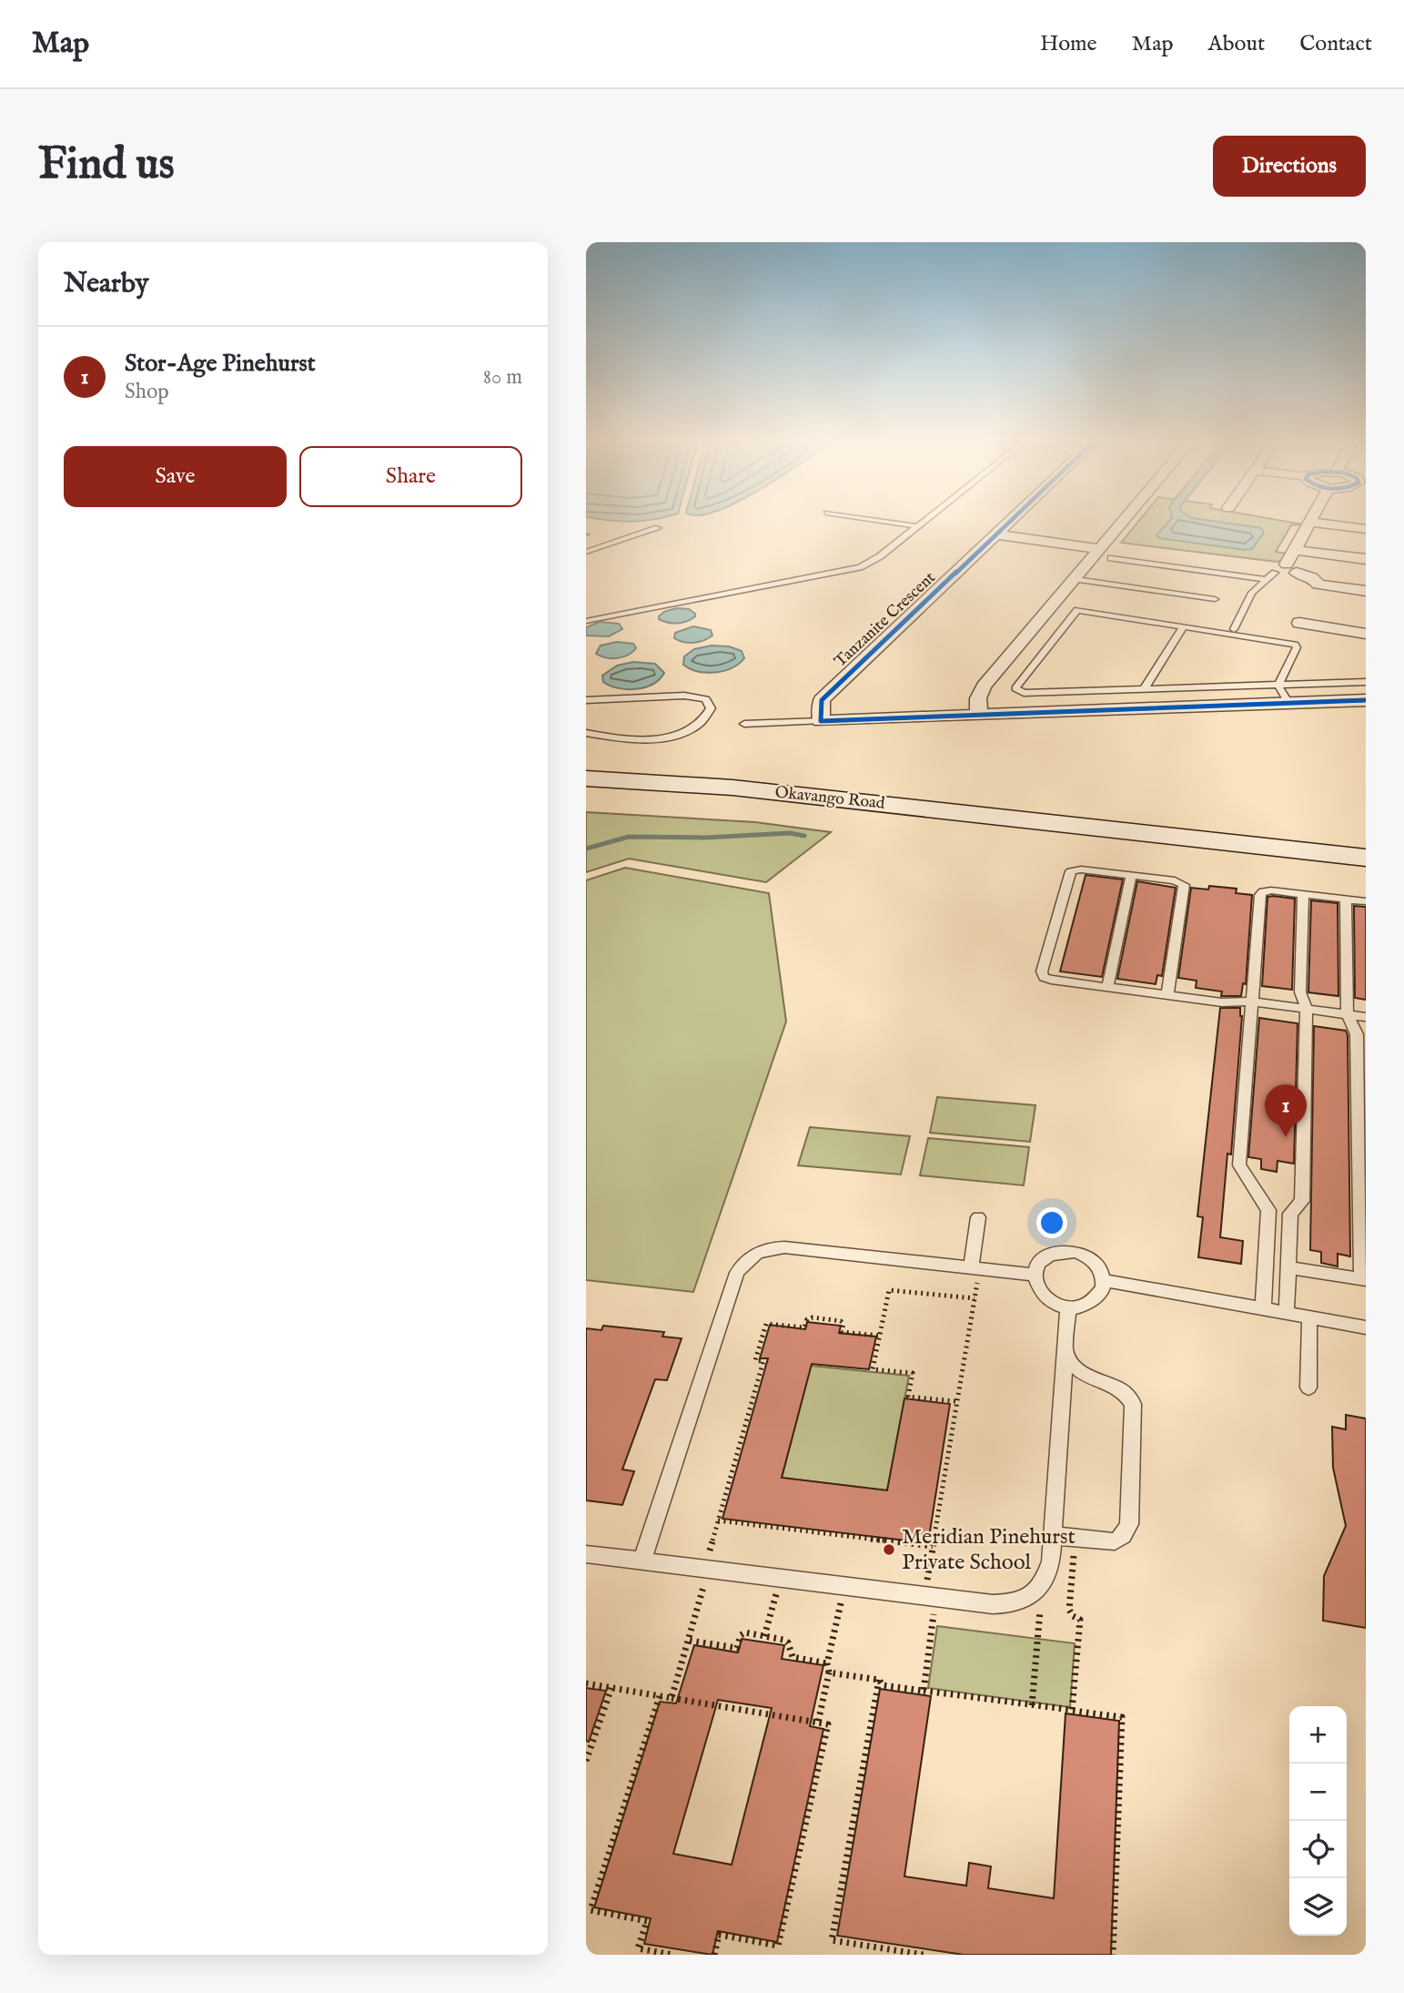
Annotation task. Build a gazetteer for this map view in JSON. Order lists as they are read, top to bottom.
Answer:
{
  "streets": {
    "main road": ["Okavango Road"],
    "street": ["Tanzanite Crescent"]
  },
  "places": ["Meridian Pinehurst Private School"],
  "page": {
    "header": "Map",
    "nav": [
      "Home",
      "Map",
      "About",
      "Contact"
    ],
    "buttons": [
      "Directions",
      ["Save", "Share"]
    ],
    "title": "Find us",
    "heading": "Nearby",
    "list": [
      {
        "mark": "1",
        "name": "Stor-Age Pinehurst",
        "note": "Shop",
        "value": "80 m"
      }
    ],
    "pins": "1",
    "map_buttons": ["+", "−"]
  }
}
